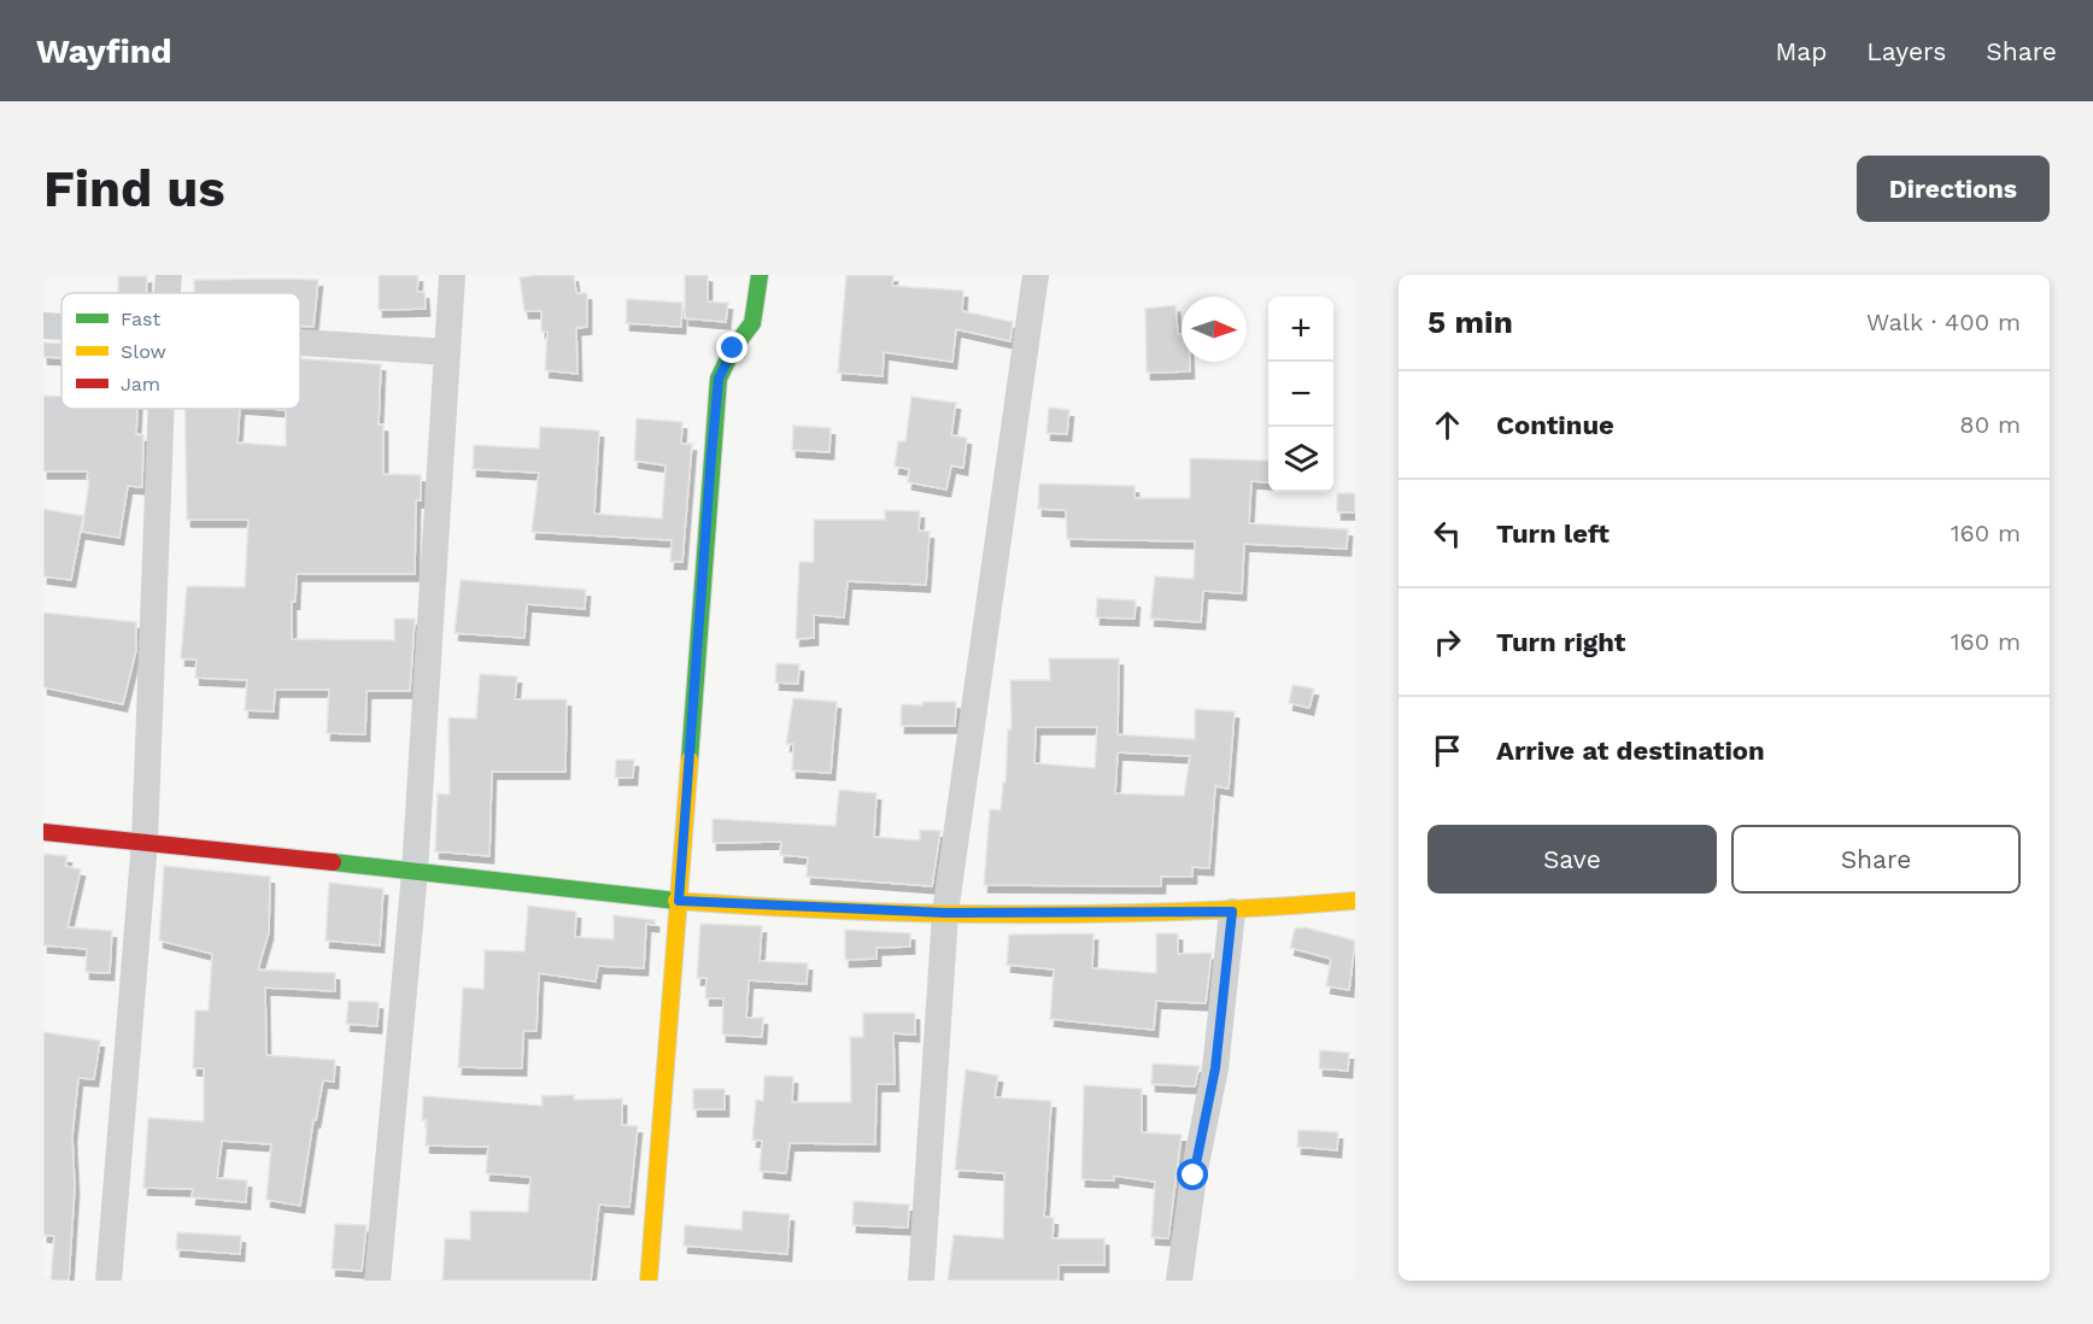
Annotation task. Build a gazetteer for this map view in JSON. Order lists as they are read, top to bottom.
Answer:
{
  "legend": ["Fast", "Slow", "Jam"],
  "north": "right",
  "page": {
    "header": "Wayfind",
    "nav": ["Map", "Layers", "Share"],
    "buttons": [
      "Directions",
      ["Save", "Share"]
    ],
    "title": "Find us",
    "heading": ["5 min", "Walk · 400 m"],
    "map_buttons": ["+", "−"],
    "list": [
      ["Continue", "80 m"],
      ["Turn left", "160 m"],
      ["Turn right", "160 m"],
      "Arrive at destination"
    ]
  }
}
